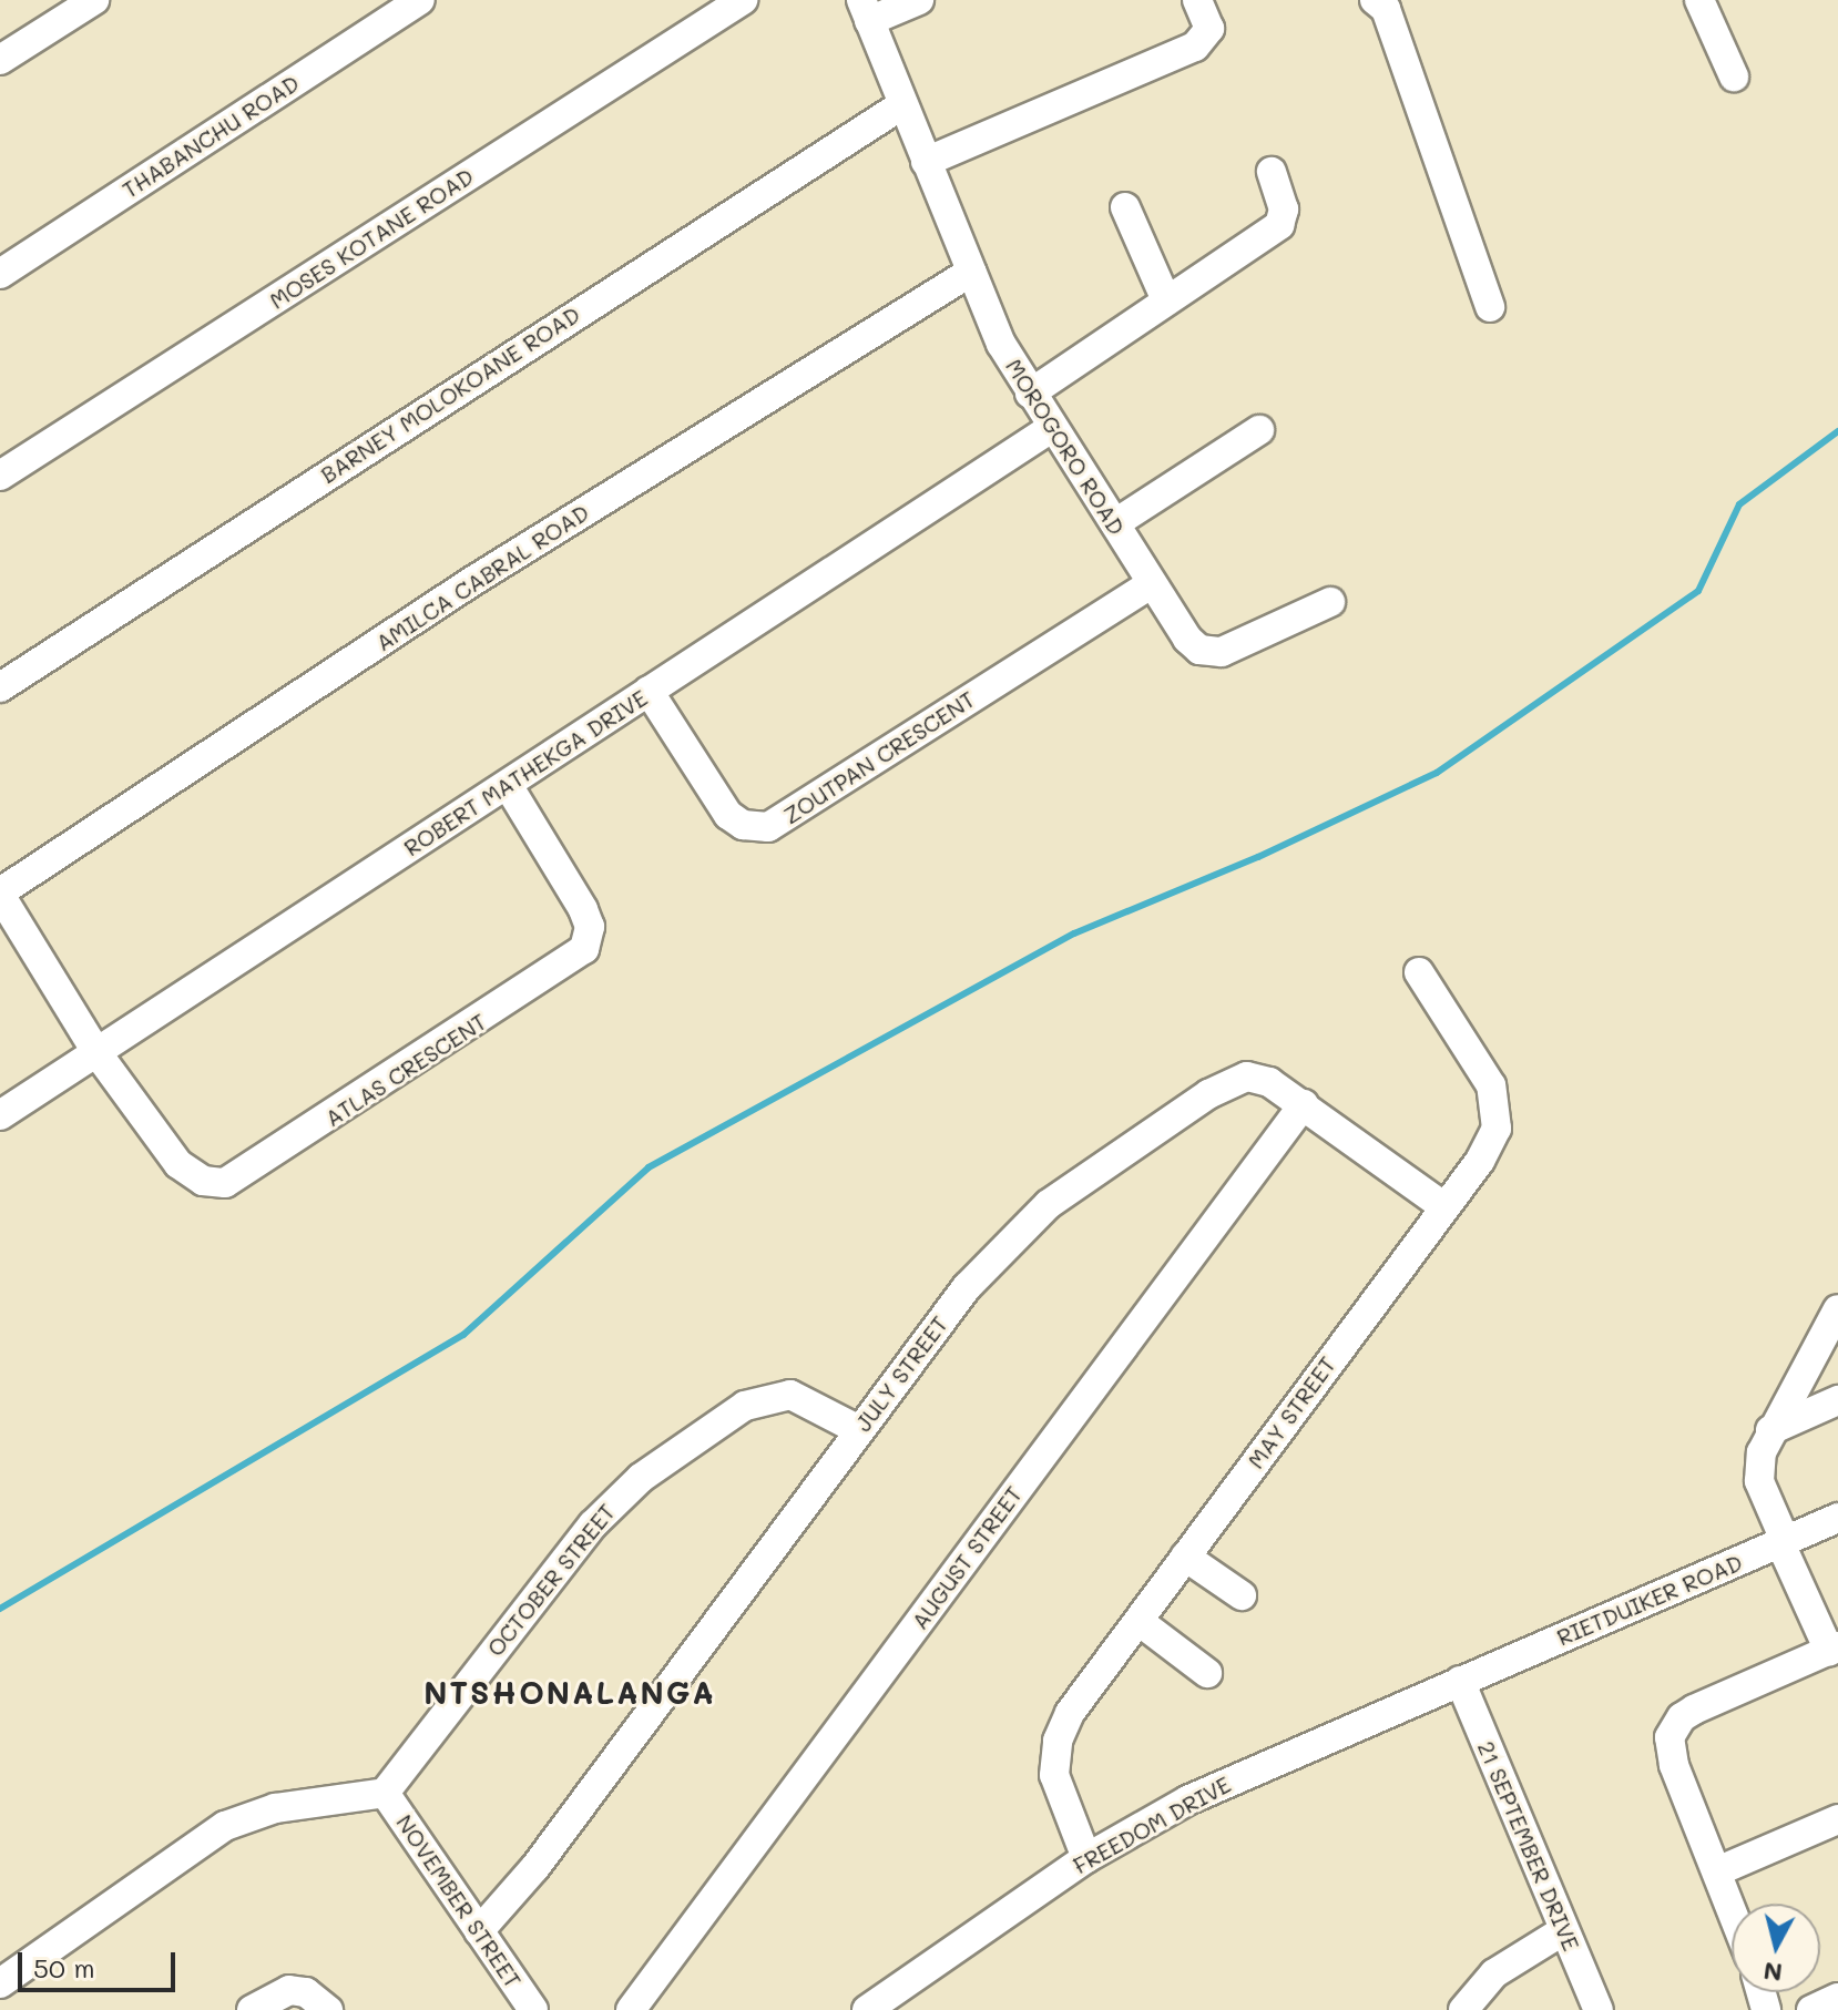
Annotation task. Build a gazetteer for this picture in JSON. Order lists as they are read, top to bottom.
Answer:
{
  "streets": {
    "street": [
      "THABANCHU ROAD",
      "MOSES KOTANE ROAD",
      "BARNEY MOLOKOANE ROAD",
      "MOROGORO ROAD",
      "AMILCA CABRAL ROAD",
      "ZOUTPAN CRESCENT",
      "ROBERT MATHEKGA DRIVE",
      "ATLAS CRESCENT",
      "JULY STREET",
      "MAY STREET",
      "AUGUST STREET",
      "OCTOBER STREET",
      "RIETDUIKER ROAD",
      "FREEDOM DRIVE",
      "21 SEPTEMBER DRIVE",
      "NOVEMBER STREET"
    ]
  },
  "crossings": [
    ["BARNEY MOLOKOANE ROAD", "MOROGORO ROAD"],
    ["MOROGORO ROAD", "AMILCA CABRAL ROAD"],
    ["MOROGORO ROAD", "ZOUTPAN CRESCENT"],
    ["MOROGORO ROAD", "ROBERT MATHEKGA DRIVE"],
    ["AMILCA CABRAL ROAD", "ATLAS CRESCENT"],
    ["ZOUTPAN CRESCENT", "ROBERT MATHEKGA DRIVE"],
    ["ROBERT MATHEKGA DRIVE", "ATLAS CRESCENT"],
    ["JULY STREET", "MAY STREET"],
    ["JULY STREET", "AUGUST STREET"],
    ["JULY STREET", "OCTOBER STREET"],
    ["JULY STREET", "NOVEMBER STREET"],
    ["MAY STREET", "FREEDOM DRIVE"],
    ["OCTOBER STREET", "NOVEMBER STREET"],
    ["RIETDUIKER ROAD", "FREEDOM DRIVE"],
    ["RIETDUIKER ROAD", "21 SEPTEMBER DRIVE"],
    ["FREEDOM DRIVE", "21 SEPTEMBER DRIVE"]
  ],
  "districts": ["NTSHONALANGA"],
  "scale_bar": "50 m",
  "north": "bottom"
}
